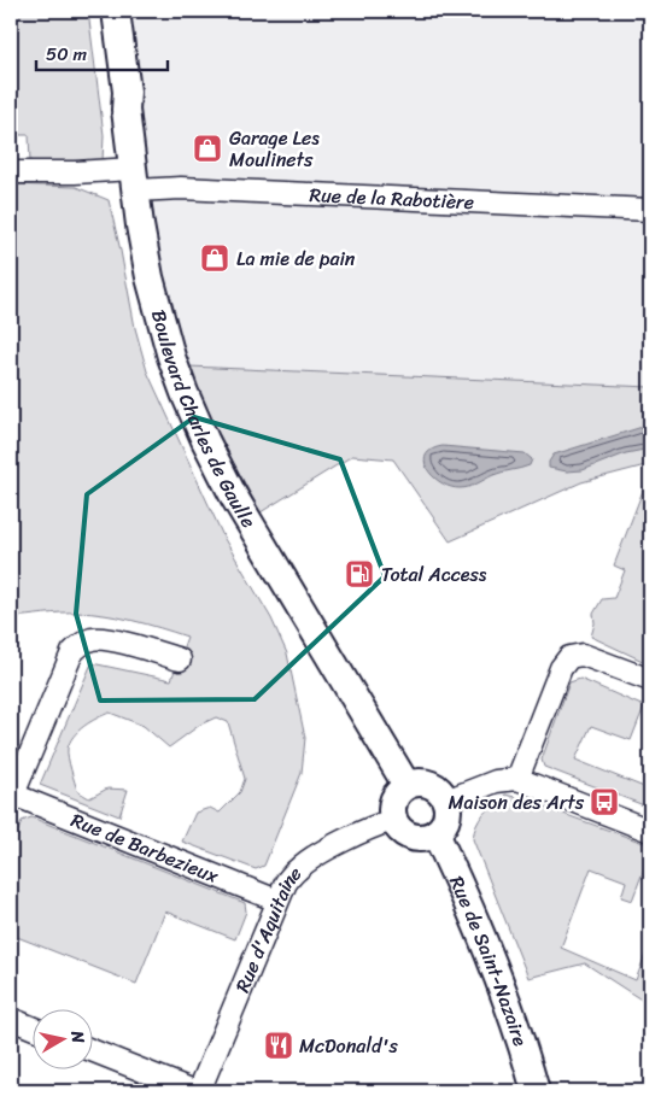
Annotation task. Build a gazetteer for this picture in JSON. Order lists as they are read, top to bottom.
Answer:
{
  "streets": {
    "main road": ["Boulevard Charles de Gaulle", "Rue de Saint-Nazaire"],
    "street": ["Rue de la Rabotière", "Rue de Barbezieux", "Rue d'Aquitaine"]
  },
  "crossings": [
    ["Rue de la Rabotière", "Boulevard Charles de Gaulle"],
    ["Boulevard Charles de Gaulle", "Rue d'Aquitaine"],
    ["Boulevard Charles de Gaulle", "Rue de Saint-Nazaire"],
    ["Rue de Barbezieux", "Rue d'Aquitaine"],
    ["Rue d'Aquitaine", "Rue de Saint-Nazaire"]
  ],
  "places": {
    "shop": ["Garage Les Moulinets", "La mie de pain"],
    "fuel station": ["Total Access"],
    "bus stop": ["Maison des Arts"],
    "restaurant": ["McDonald's"]
  },
  "scale_bar": "50 m",
  "north": "right"
}
